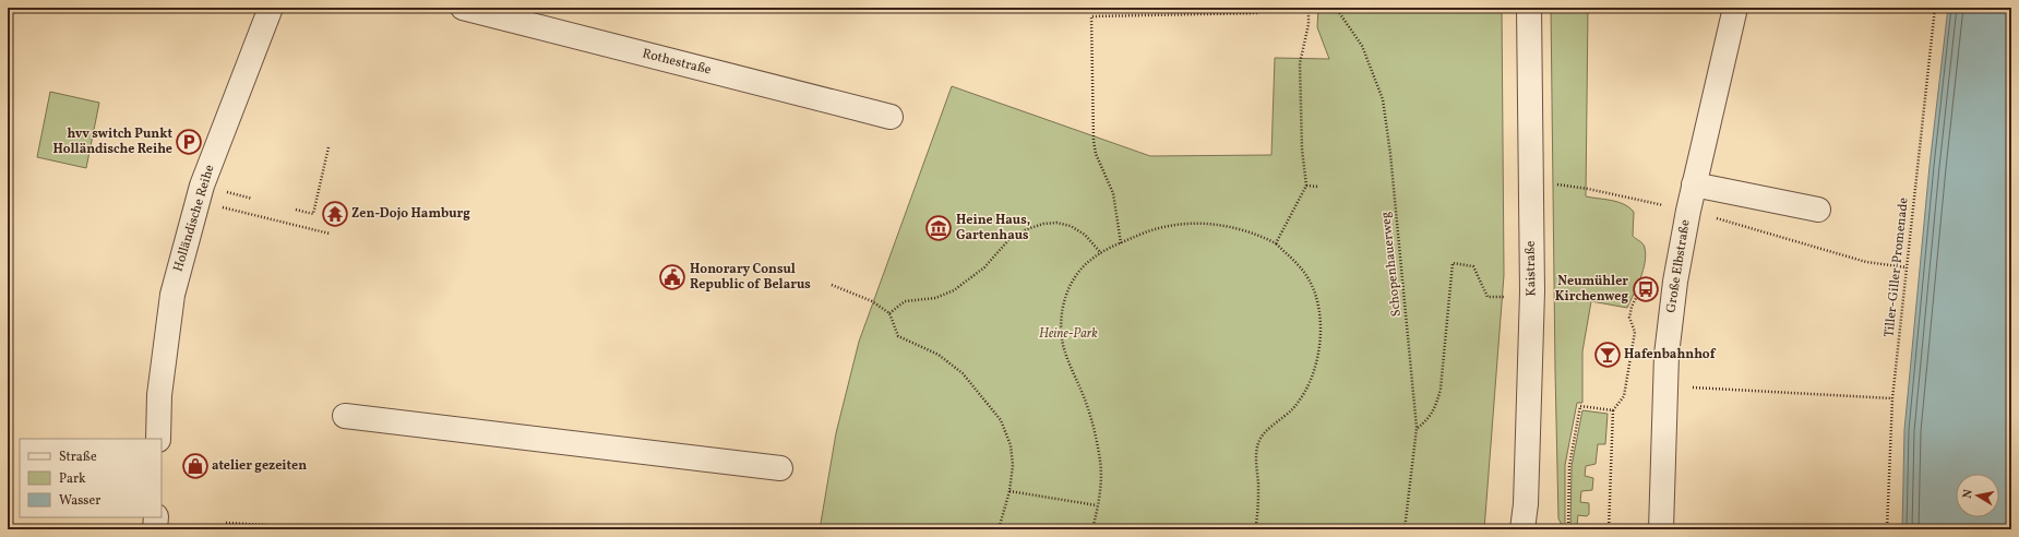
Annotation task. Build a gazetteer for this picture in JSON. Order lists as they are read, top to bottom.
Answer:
{
  "streets": {
    "street": [
      "Rothestraße",
      "Holländische Reihe",
      "Große Elbstraße",
      "Kaistraße"
    ],
    "path": ["Schopenhauerweg", "Tiller-Giller-Promenade"]
  },
  "parks": ["Heine-Park"],
  "places": {
    "parking": ["hvv switch Punkt Holländische Reihe"],
    "temple": ["Zen-Dojo Hamburg"],
    "museum": ["Heine Haus, Gartenhaus"],
    "public building": ["Honorary Consul Republic of Belarus"],
    "bus stop": ["Neumühler Kirchenweg"],
    "bar": ["Hafenbahnhof"],
    "shop": ["atelier gezeiten"]
  },
  "legend": ["Straße", "Park", "Wasser"],
  "north": "left"
}
